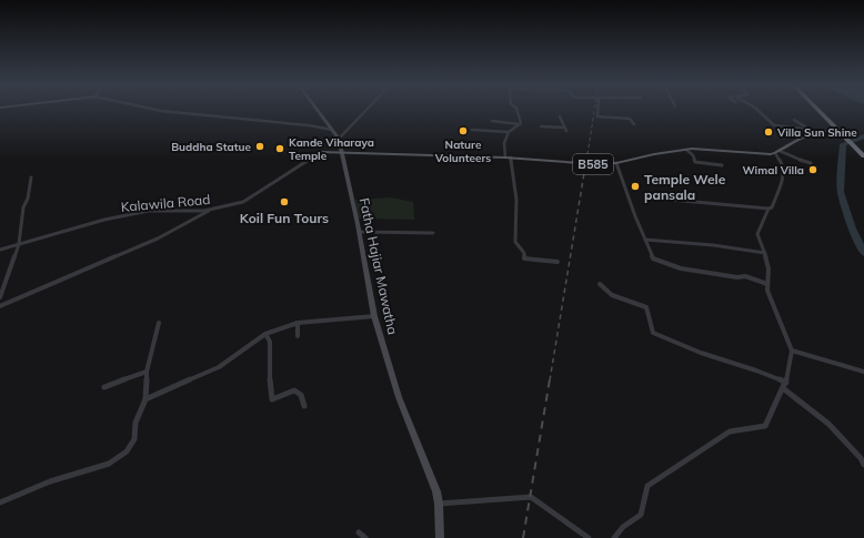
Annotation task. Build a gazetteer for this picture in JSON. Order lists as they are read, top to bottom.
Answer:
{
  "streets": {
    "main road": ["B585"],
    "street": ["Kalawila Road", "Fatha Hajiar Mawatha"]
  },
  "crossings": [
    ["B585", "Kalawila Road"],
    ["B585", "Fatha Hajiar Mawatha"]
  ],
  "places": [
    "Nature Volunteers",
    "Villa Sun Shine",
    "Buddha Statue",
    "Kande Viharaya Temple",
    "Wimal Villa",
    "Temple Wele pansala",
    "Koil Fun Tours"
  ]
}
